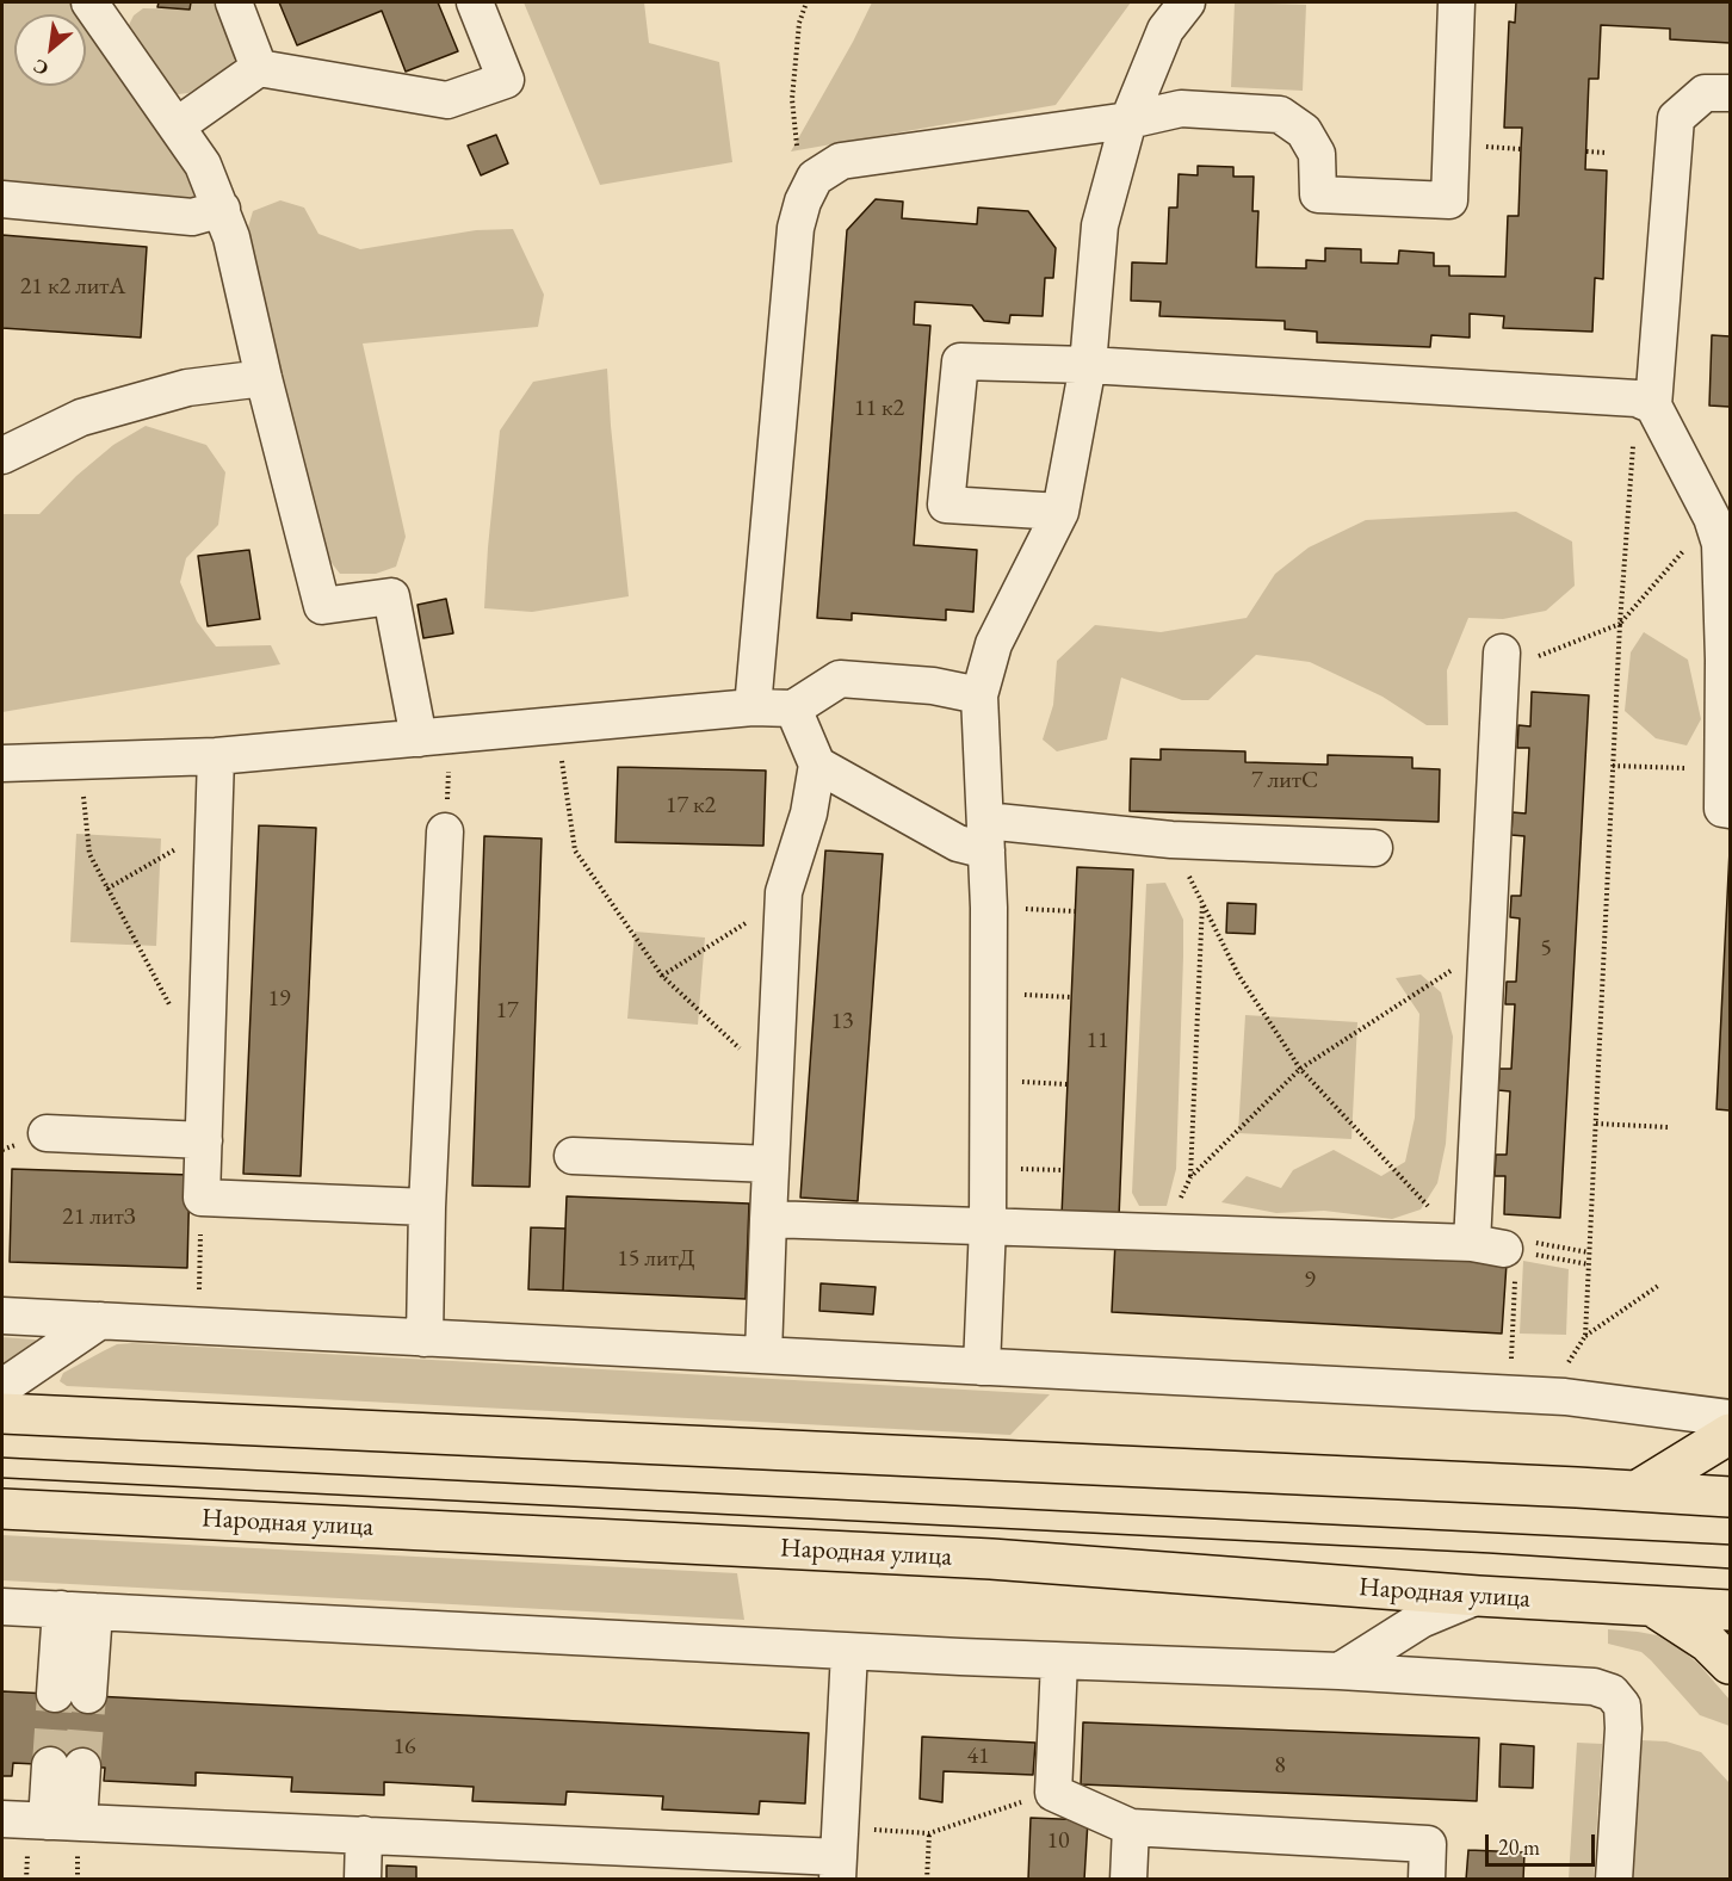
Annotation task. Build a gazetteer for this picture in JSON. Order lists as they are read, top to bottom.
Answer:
{
  "streets": {
    "main road": ["Народная улица"]
  },
  "house_numbers": [
    "21 к2 литА",
    "11 к2",
    "7 литС",
    "17 к2",
    "5",
    "19",
    "17",
    "13",
    "11",
    "21 литЗ",
    "15 литД",
    "9",
    "16",
    "41",
    "8",
    "10"
  ],
  "scale_bar": "20 m",
  "north": "bottom left"
}
